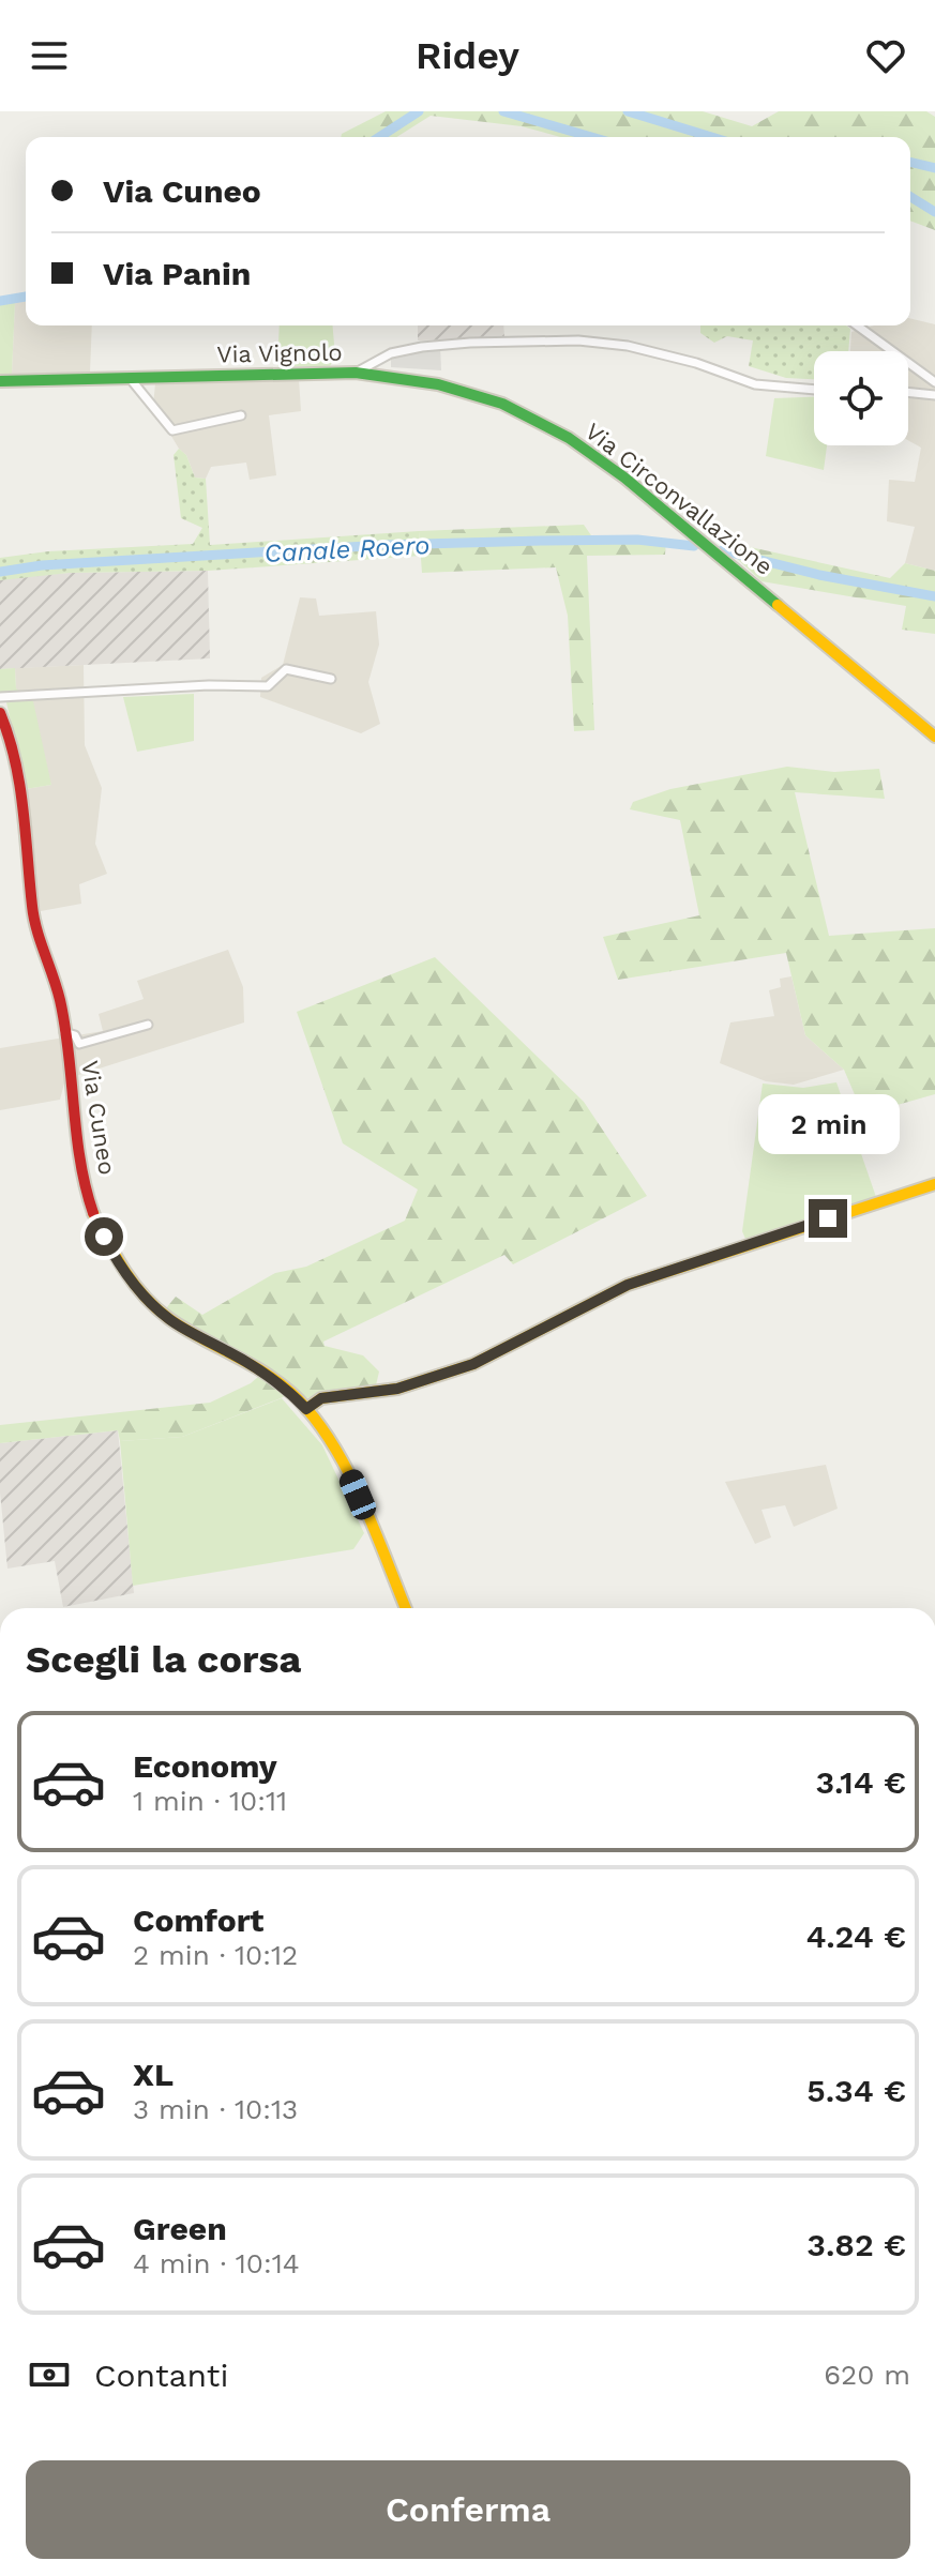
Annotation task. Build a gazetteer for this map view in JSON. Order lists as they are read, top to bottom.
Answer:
{
  "streets": {
    "street": ["Via Vignolo", "Via Circonvallazione", "Via Cuneo"]
  },
  "crossings": [
    ["Via Vignolo", "Via Circonvallazione"]
  ],
  "water": ["Canale Roero"],
  "page": {
    "header": "Ridey",
    "banner": ["Via Cuneo", "Via Panin"],
    "bubble": "2 min",
    "heading": "Scegli la corsa",
    "list": [
      {
        "name": "Economy",
        "note": "1 min · 10:11",
        "value": "3.14 €"
      },
      {
        "name": "Comfort",
        "note": "2 min · 10:12",
        "value": "4.24 €"
      },
      {
        "name": "XL",
        "note": "3 min · 10:13",
        "value": "5.34 €"
      },
      {
        "name": "Green",
        "note": "4 min · 10:14",
        "value": "3.82 €"
      }
    ],
    "pay": ["Contanti", "620 m"],
    "buttons": "Conferma"
  }
}
